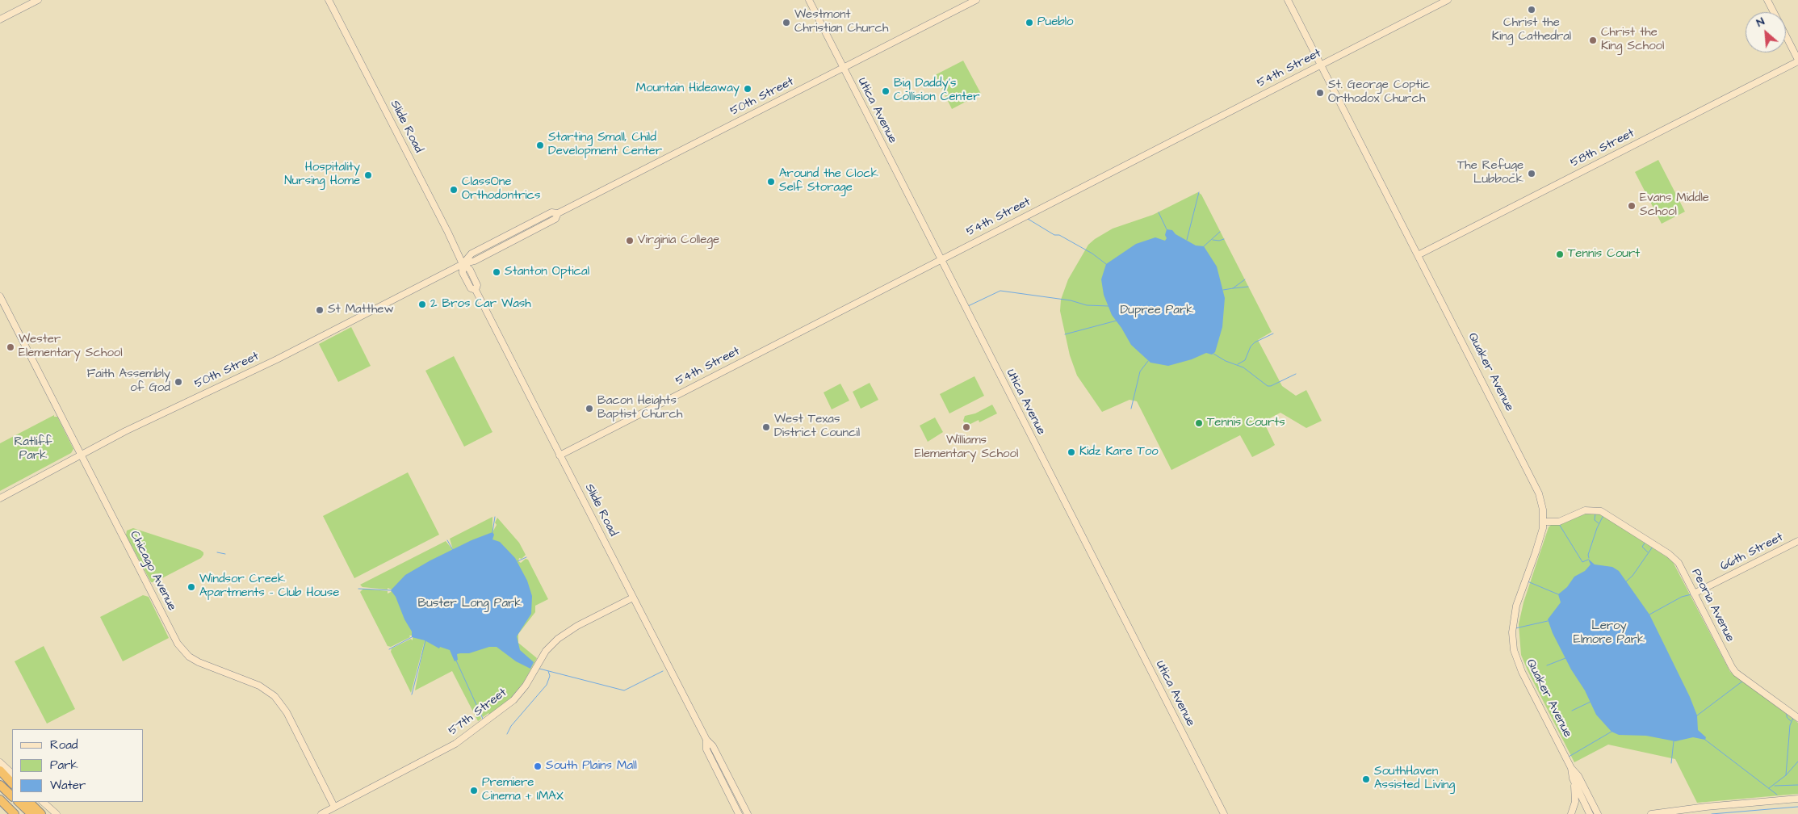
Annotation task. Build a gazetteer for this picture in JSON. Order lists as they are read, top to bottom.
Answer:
{
  "streets": {
    "street": [
      "54th Street",
      "50th Street",
      "Utica Avenue",
      "Slide Road",
      "58th Street",
      "Quaker Avenue",
      "66th Street",
      "Chicago Avenue",
      "Peoria Avenue",
      "57th Street"
    ]
  },
  "crossings": [
    ["54th Street", "Utica Avenue"],
    ["54th Street", "Slide Road"],
    ["54th Street", "Quaker Avenue"],
    ["50th Street", "Utica Avenue"],
    ["50th Street", "Slide Road"],
    ["50th Street", "Chicago Avenue"],
    ["Slide Road", "57th Street"],
    ["58th Street", "Quaker Avenue"],
    ["Quaker Avenue", "Peoria Avenue"],
    ["66th Street", "Peoria Avenue"],
    ["Chicago Avenue", "57th Street"]
  ],
  "parks": [
    "Dupree Park",
    "Ratliff Park",
    "Buster Long Park",
    "Leroy Elmore Park"
  ],
  "places": [
    "Christ the King Cathedral",
    "Westmont Christian Church",
    "Pueblo",
    "Christ the King School",
    "Mountain Hideaway",
    "Big Daddy's Collision Center",
    "St. George Coptic Orthodox Church",
    "Starting Small, Child Development Center",
    "The Refuge Lubbock",
    "Hospitality Nursing Home",
    "Around the Clock Self Storage",
    "ClassOne Orthodontrics",
    "Evans Middle School",
    "Virginia College",
    "Tennis Court",
    "Stanton Optical",
    "2 Bros Car Wash",
    "St Matthew",
    "Wester Elementary School",
    "Faith Assembly of God",
    "Bacon Heights Baptist Church",
    "Tennis Courts",
    "West Texas District Council",
    "Williams Elementary School",
    "Kidz Kare Too",
    "Windsor Creek Apartments – Club House",
    "South Plains Mall",
    "SouthHaven Assisted Living",
    "Premiere Cinema + IMAX"
  ],
  "legend": ["Road", "Park", "Water"],
  "north": "top left"
}
